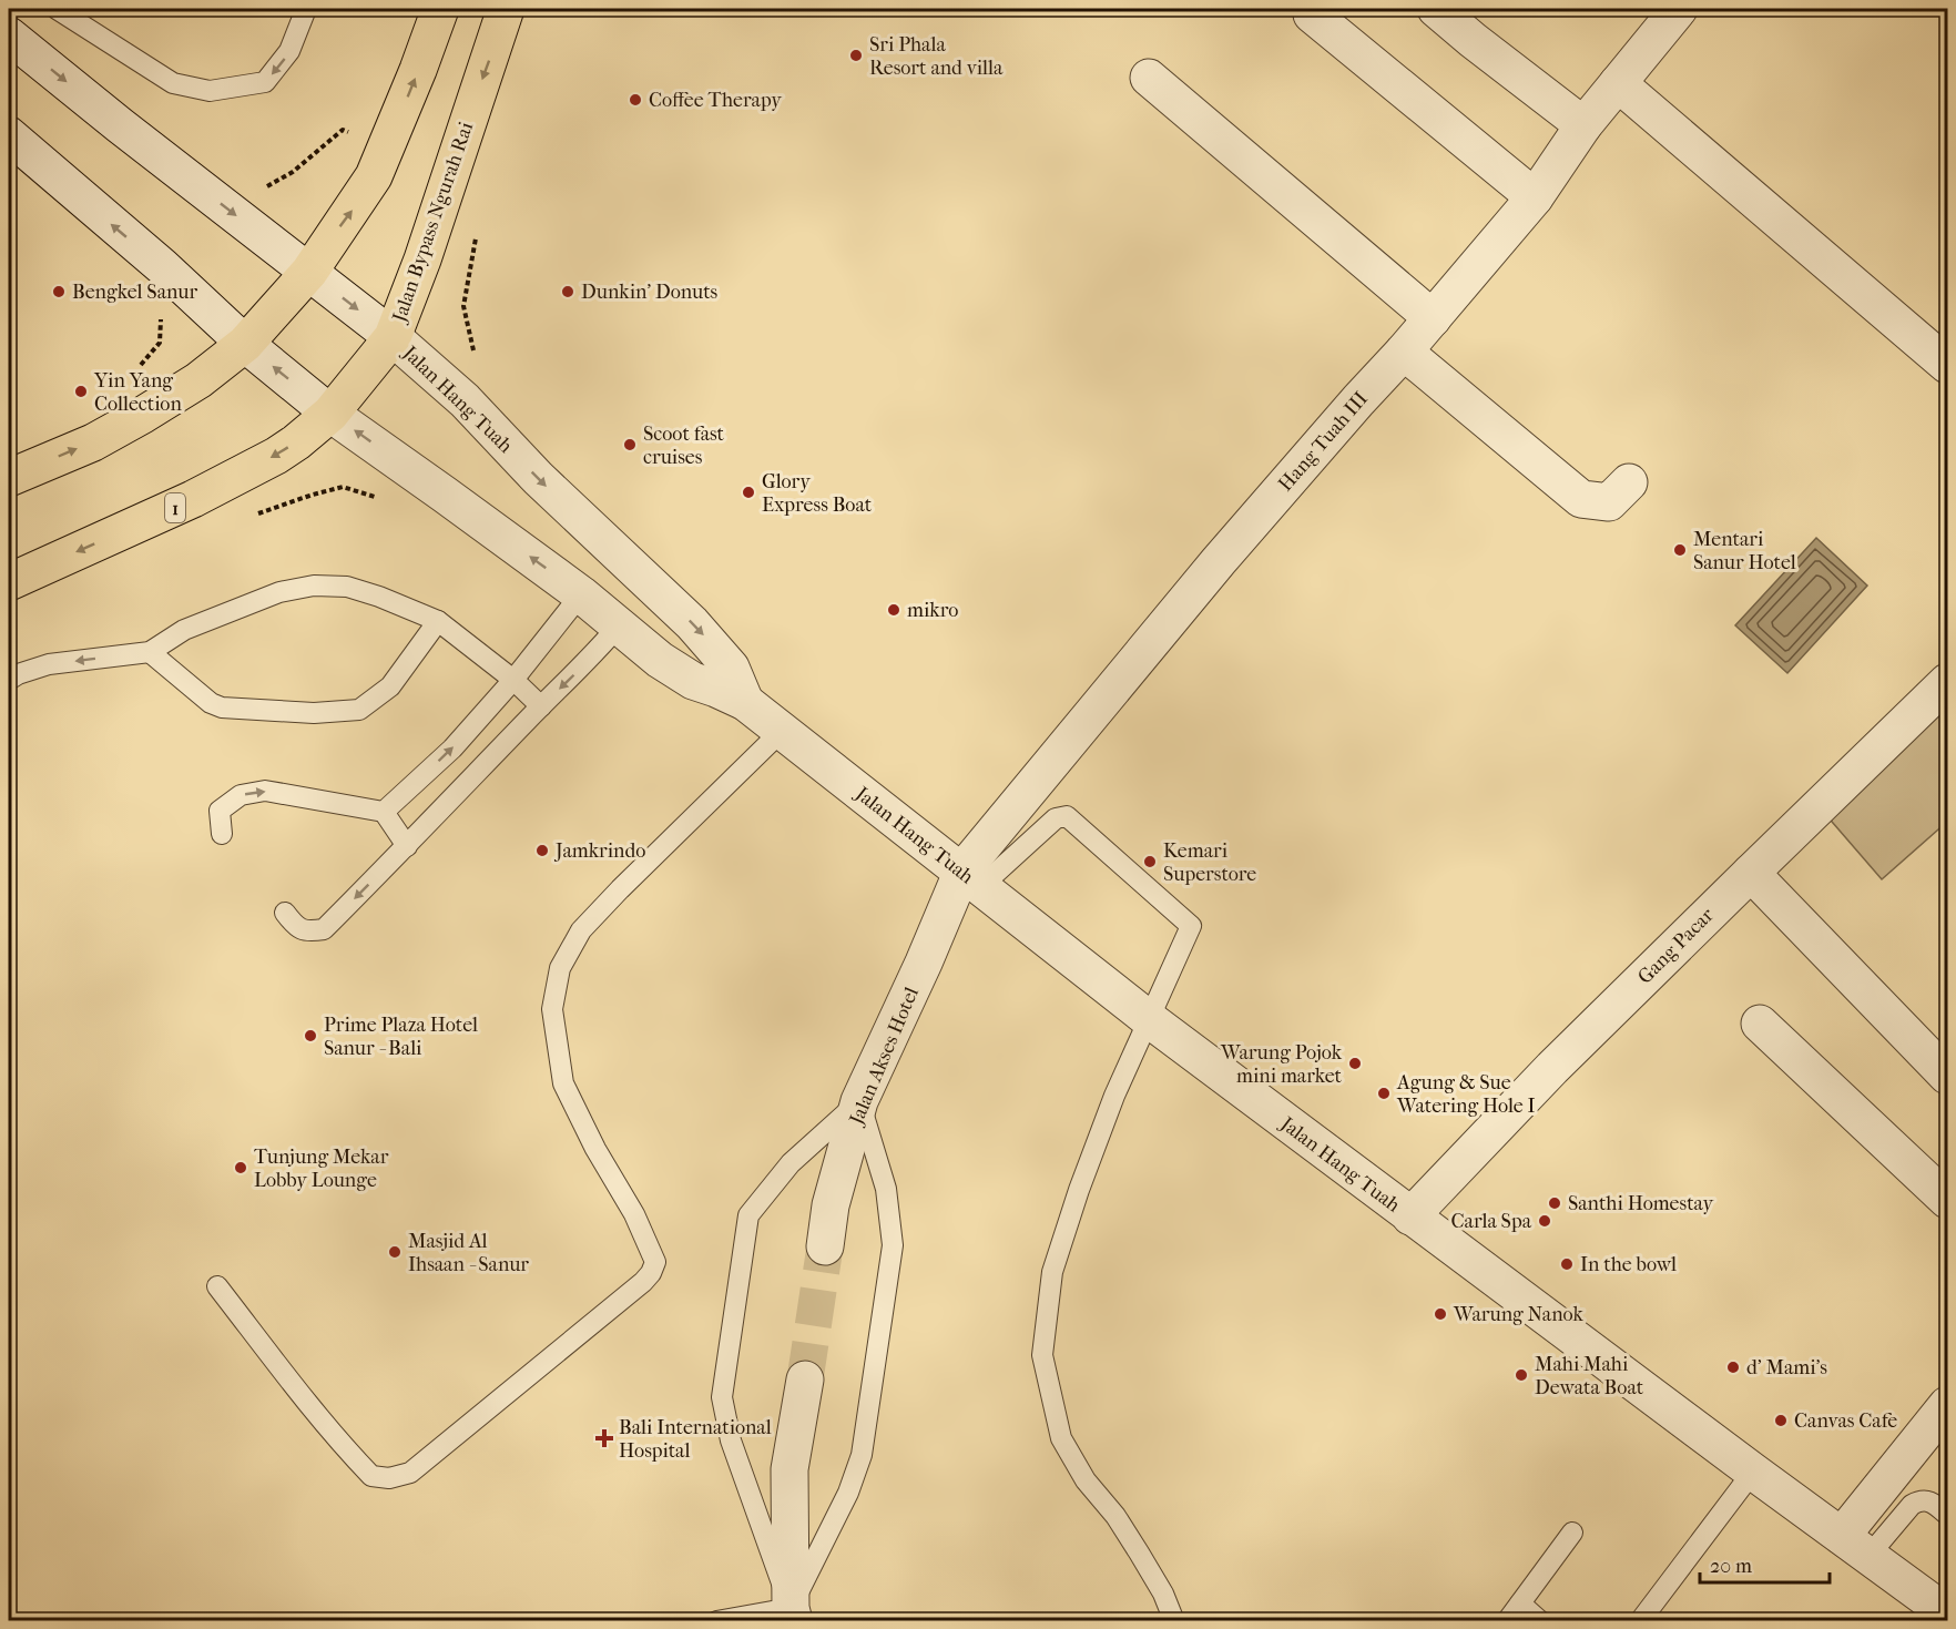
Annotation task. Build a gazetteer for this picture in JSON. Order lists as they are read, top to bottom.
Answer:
{
  "streets": {
    "highway": ["Jalan Bypass Ngurah Rai", "1"],
    "street": [
      "Jalan Hang Tuah",
      "Hang Tuah III",
      "Gang Pacar",
      "Jalan Akses Hotel"
    ]
  },
  "crossings": [
    ["Jalan Bypass Ngurah Rai", "Jalan Hang Tuah"],
    ["Jalan Hang Tuah", "Hang Tuah III"],
    ["Jalan Hang Tuah", "Gang Pacar"],
    ["Jalan Hang Tuah", "Jalan Akses Hotel"],
    ["Hang Tuah III", "Jalan Akses Hotel"]
  ],
  "places": {
    "other": [
      "Sri Phala Resort and villa",
      "Coffee Therapy",
      "Bengkel Sanur",
      "Dunkin' Donuts",
      "Yin Yang Collection",
      "Scoot fast cruises",
      "Glory Express Boat",
      "Mentari Sanur Hotel",
      "mikro",
      "Jamkrindo",
      "Kemari Superstore",
      "Prime Plaza Hotel Sanur - Bali",
      "Warung Pojok mini market",
      "Agung & Sue Watering Hole I",
      "Tunjung Mekar Lobby Lounge",
      "Santhi Homestay",
      "Carla Spa",
      "Masjid Al Ihsaan - Sanur",
      "In the bowl",
      "Warung Nanok",
      "d' Mami's",
      "Mahi Mahi Dewata Boat",
      "Canvas Cafe"
    ],
    "health": ["Bali International Hospital"]
  },
  "scale_bar": "20 m"
}
